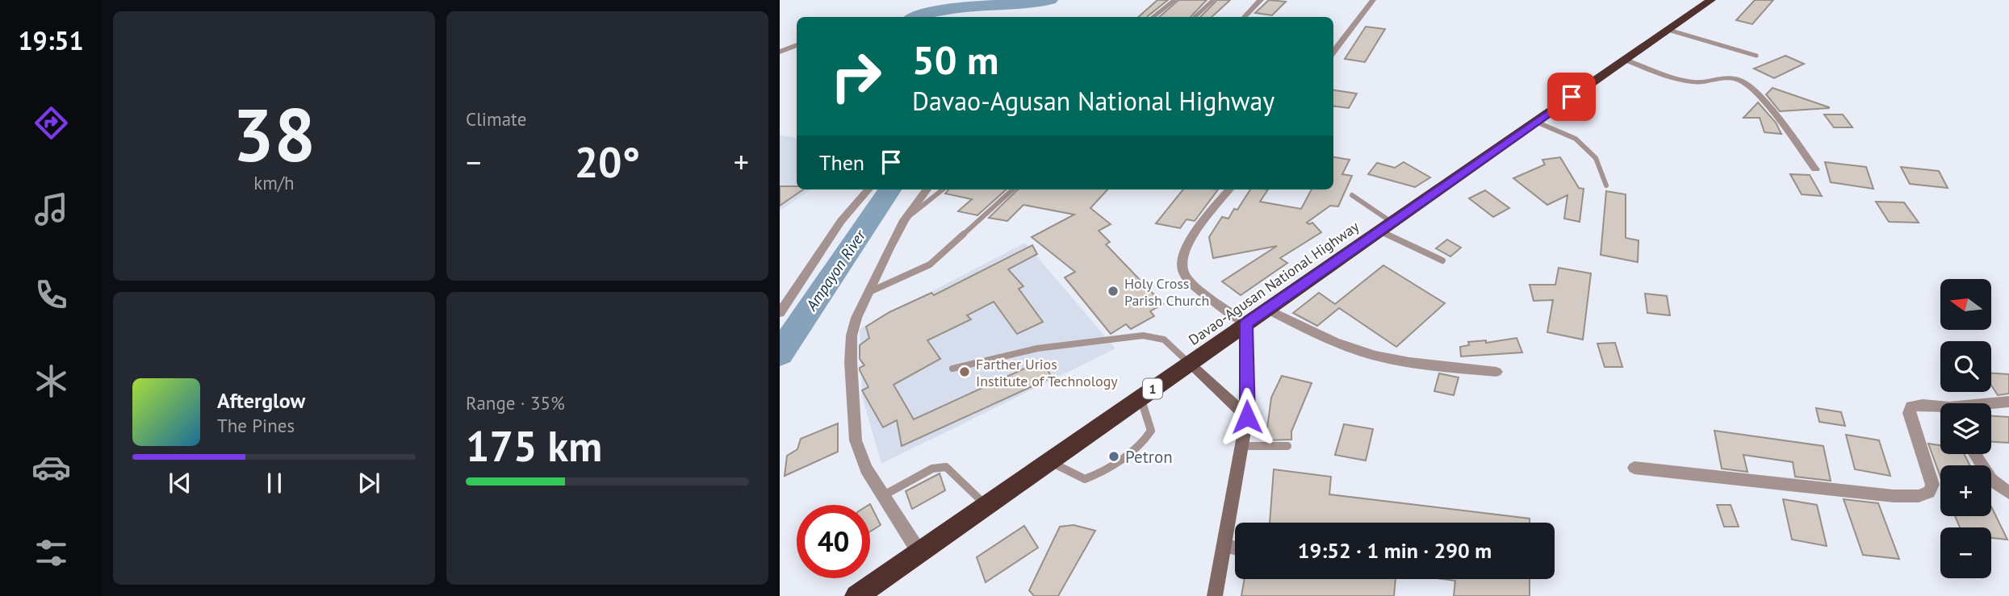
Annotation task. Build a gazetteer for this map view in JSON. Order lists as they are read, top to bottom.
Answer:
{
  "streets": {
    "highway": ["Davao-Agusan National Highway", "1"]
  },
  "water": ["Ampayon River"],
  "places": ["Holy Cross Parish Church", "Farther Urios Institute of Technology", "Petron"],
  "north": "left",
  "page": {
    "tabs": "19:51",
    "tile": [
      ["38", "km/h"],
      "Climate",
      ["Range · 35%", "175 km"]
    ],
    "turn": ["50 m", "Davao-Agusan National Highway"],
    "then": "Then",
    "heat": ["−", "20°", "+"],
    "map_buttons": ["+", "−"],
    "song": ["Afterglow", "The Pines"],
    "limit": "40",
    "trip": "19:52 · 1 min · 290 m"
  }
}
